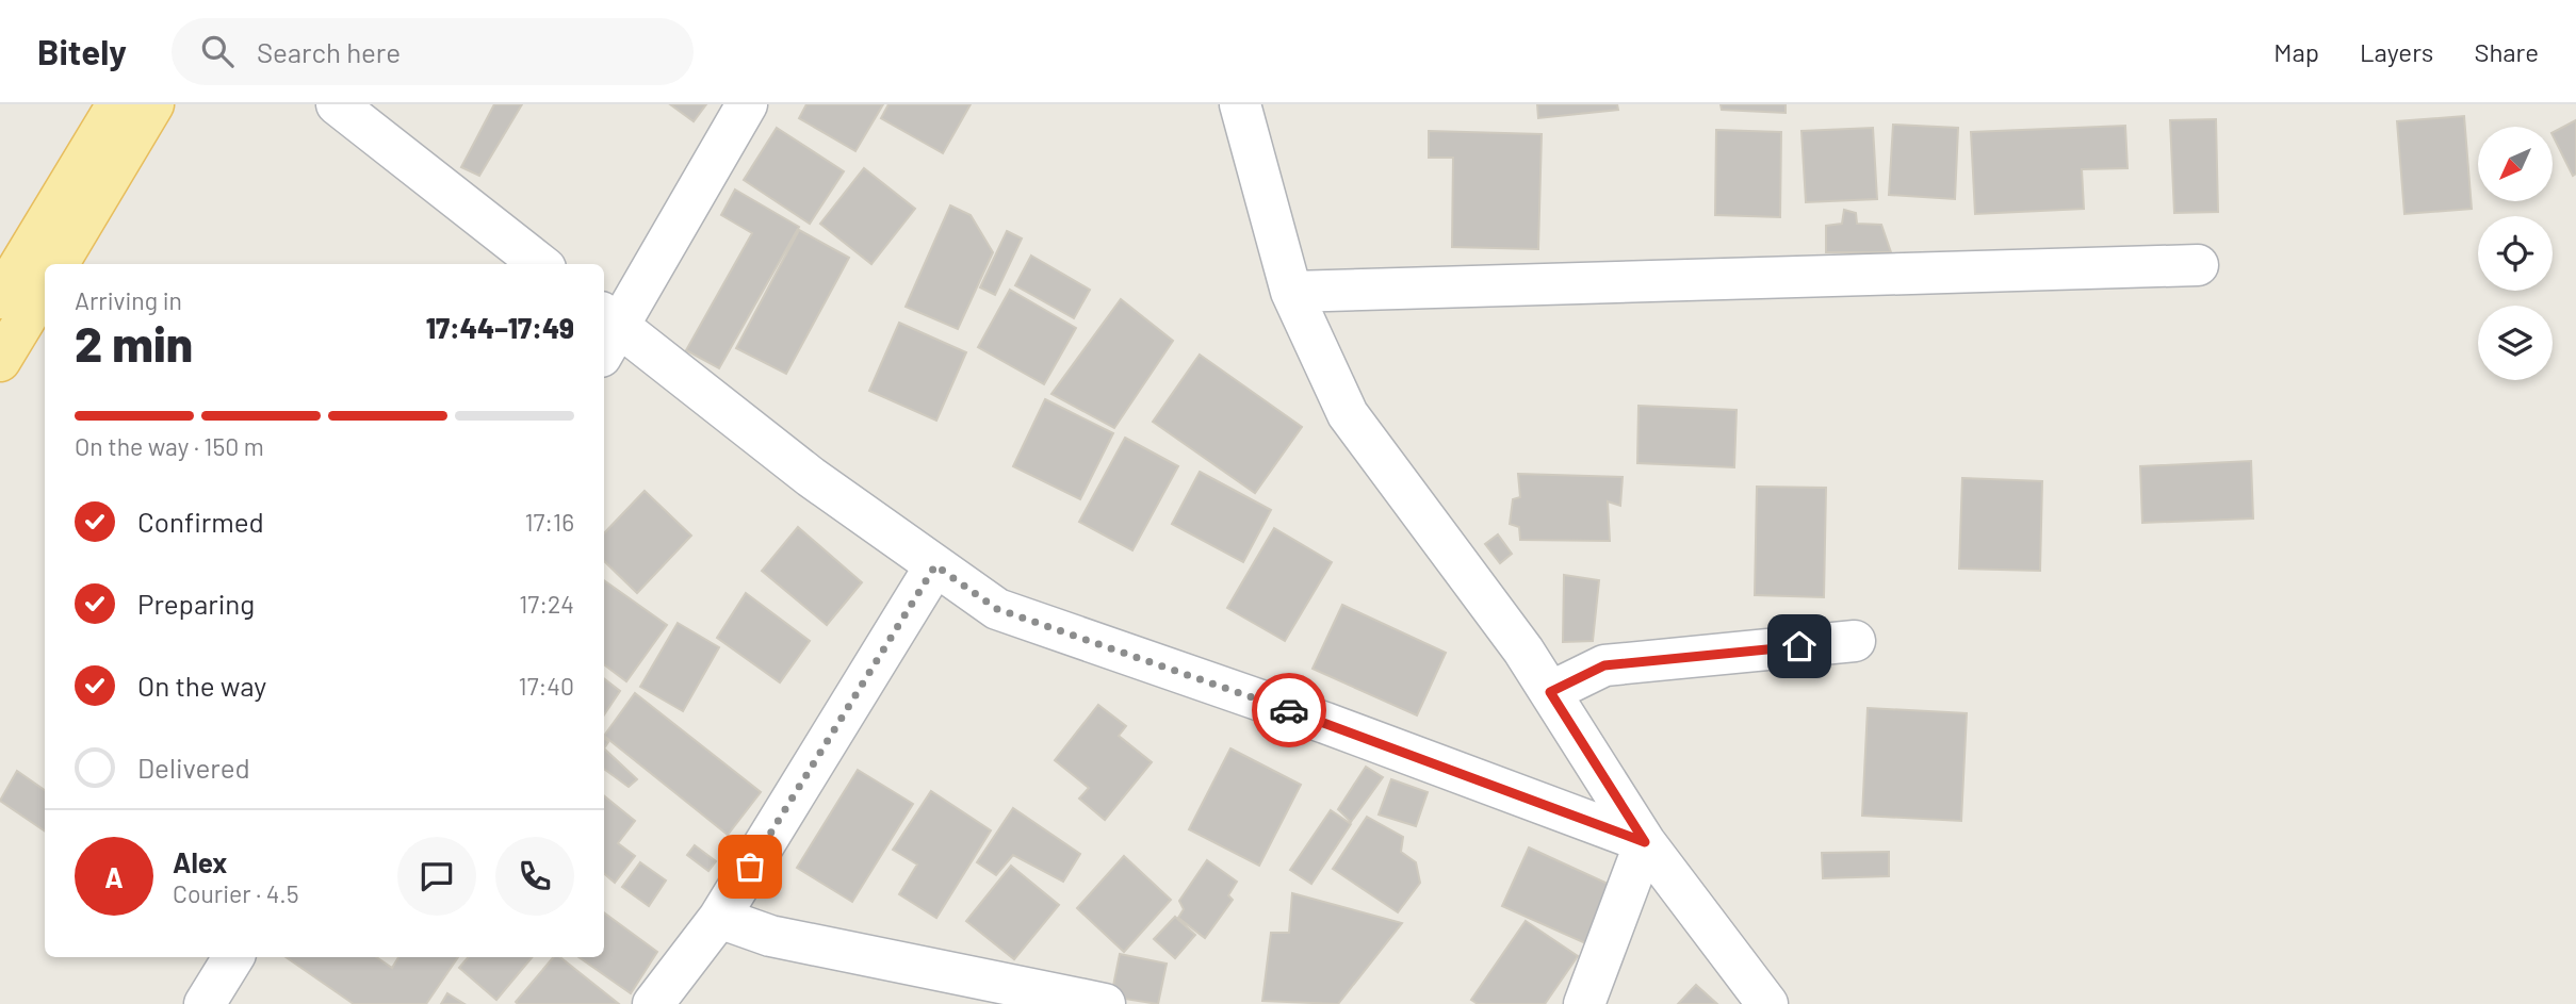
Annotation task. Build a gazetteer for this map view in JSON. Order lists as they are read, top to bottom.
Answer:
{
  "north": "bottom left",
  "page": {
    "header": "Bitely",
    "search": "Search here",
    "nav": ["Map", "Layers", "Share"],
    "heading": ["2 min", "Arriving in", "17:44–17:49"],
    "panel": ["Alex", "Courier · 4.5"],
    "bar": "On the way · 150 m",
    "list": [
      ["Confirmed", "17:16"],
      ["Preparing", "17:24"],
      ["On the way", "17:40"],
      "Delivered"
    ],
    "round": "A"
  }
}
